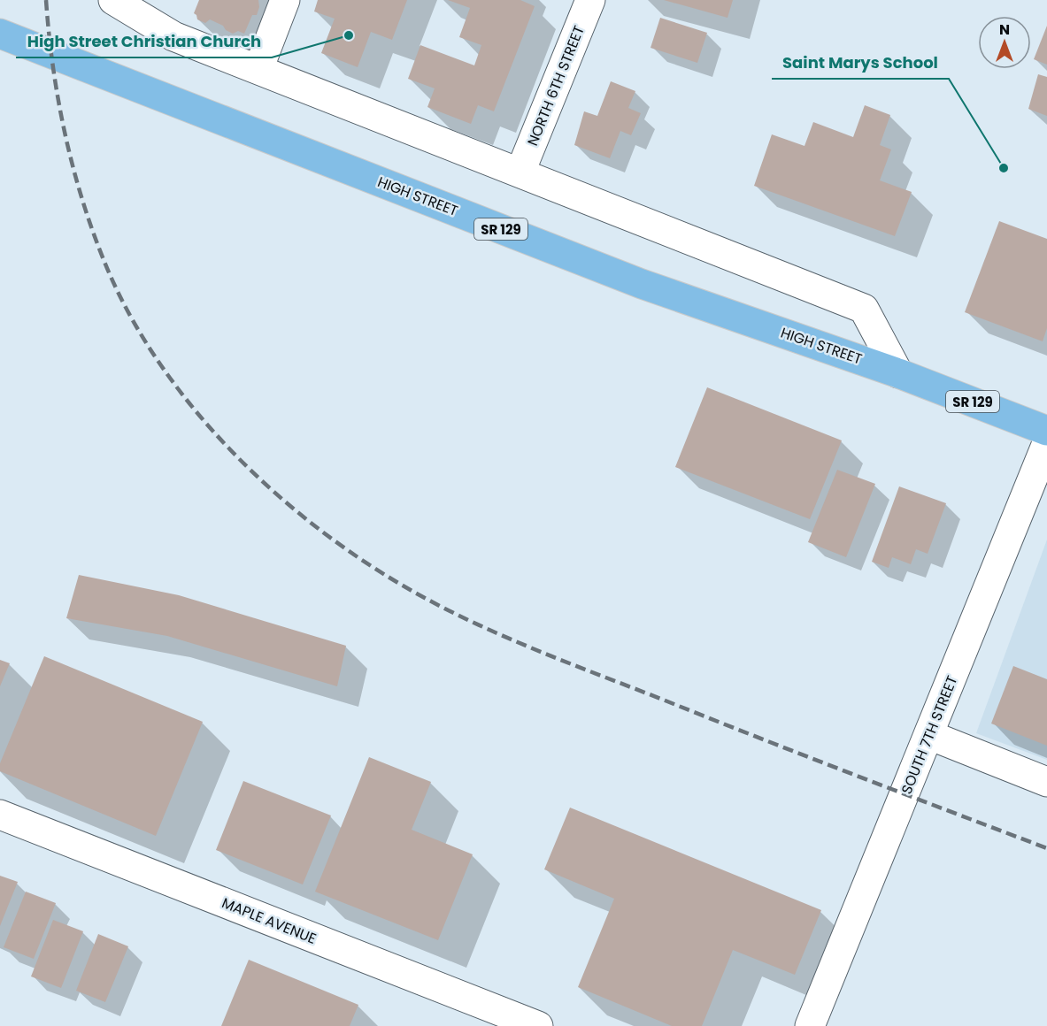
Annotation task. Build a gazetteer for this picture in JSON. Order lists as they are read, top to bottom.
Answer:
{
  "streets": {
    "highway": ["HIGH STREET", "SR 129"],
    "street": ["NORTH 6TH STREET", "SOUTH 7TH STREET", "MAPLE AVENUE"]
  },
  "crossings": [
    ["NORTH 6TH STREET", "HIGH STREET"]
  ],
  "places": ["High Street Christian Church", "Saint Marys School"],
  "north": "top"
}
